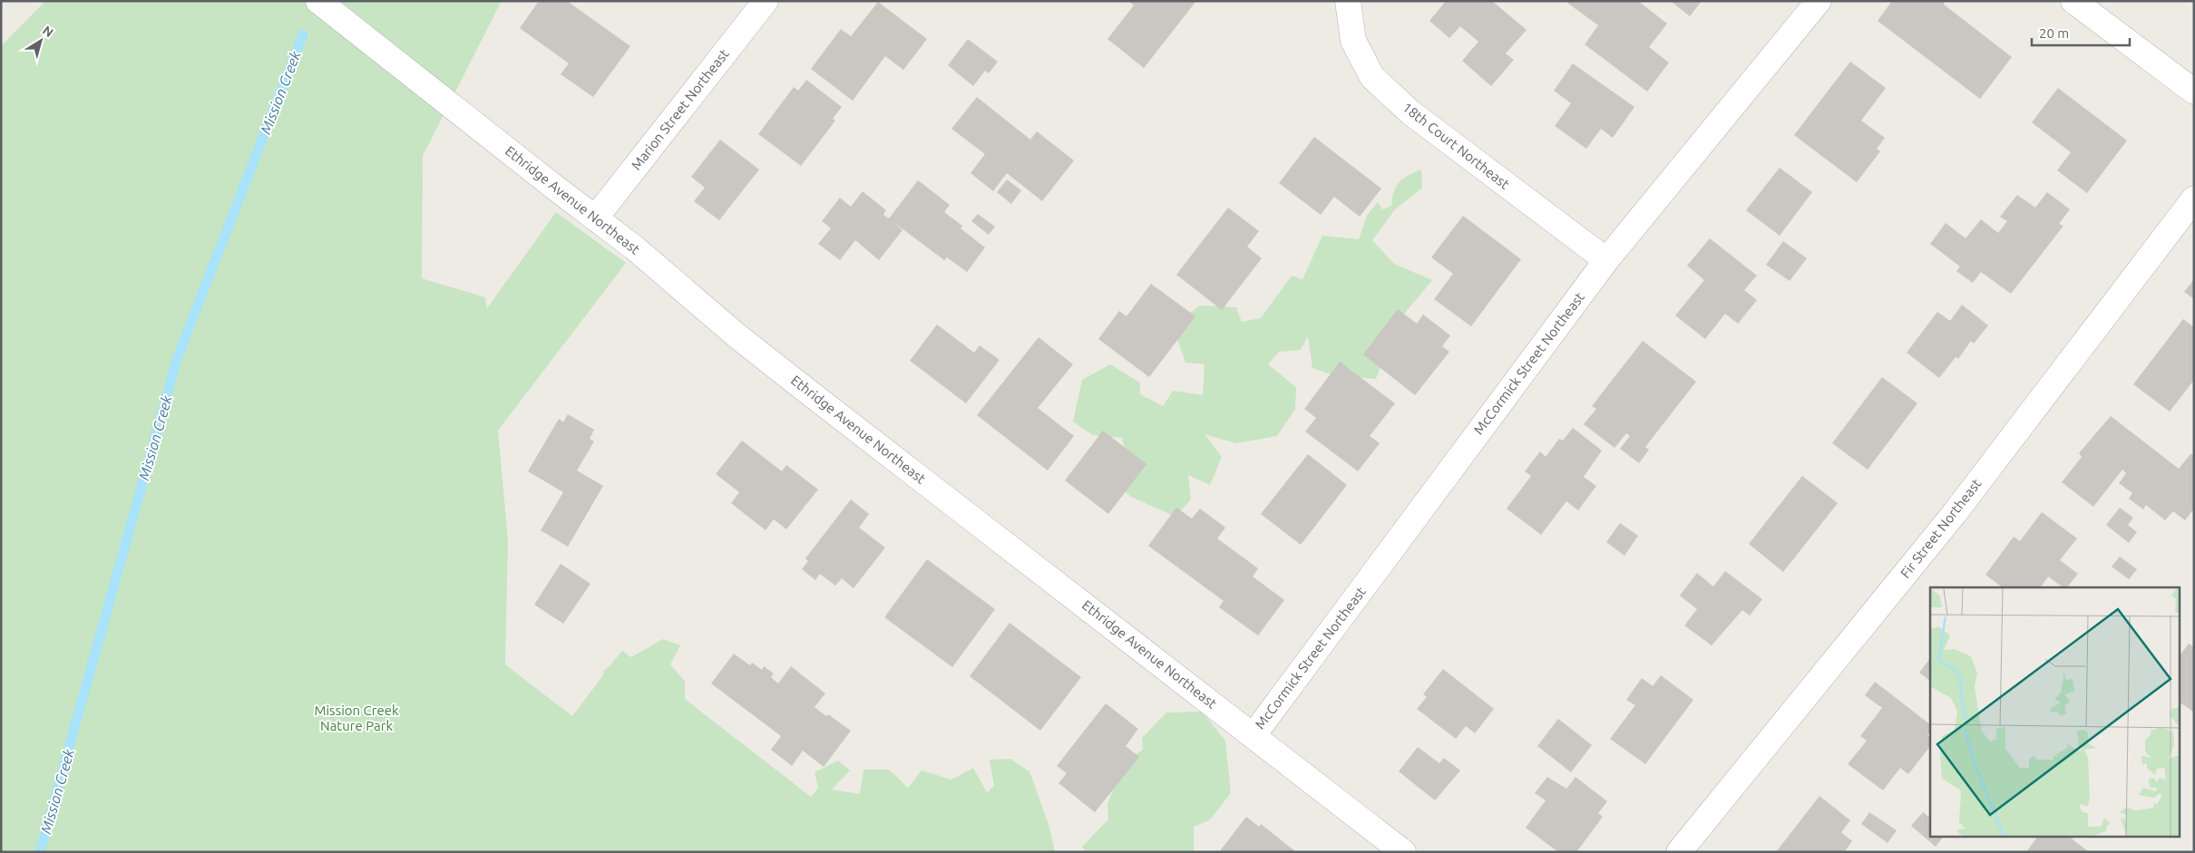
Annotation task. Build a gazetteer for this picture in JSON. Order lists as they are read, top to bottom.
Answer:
{
  "streets": {
    "street": [
      "Marion Street Northeast",
      "18th Court Northeast",
      "Ethridge Avenue Northeast",
      "McCormick Street Northeast",
      "Fir Street Northeast"
    ]
  },
  "crossings": [
    ["Marion Street Northeast", "Ethridge Avenue Northeast"],
    ["18th Court Northeast", "McCormick Street Northeast"],
    ["Ethridge Avenue Northeast", "McCormick Street Northeast"]
  ],
  "water": ["Mission Creek"],
  "parks": ["Mission Creek Nature Park"],
  "scale_bar": "20 m",
  "north": "top right"
}
